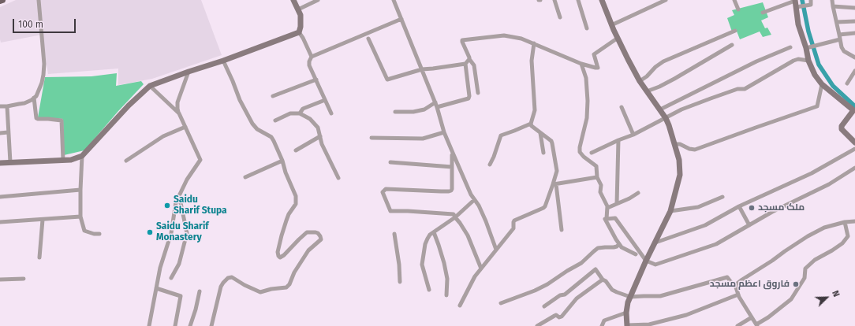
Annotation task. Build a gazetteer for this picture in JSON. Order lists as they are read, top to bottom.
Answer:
{
  "places": [
    "Saidu Sharif Stupa",
    "ملک مسجد",
    "Saidu Sharif Monastery",
    "فاروق اعظم مسجد"
  ],
  "scale_bar": "100 m",
  "north": "top right"
}
